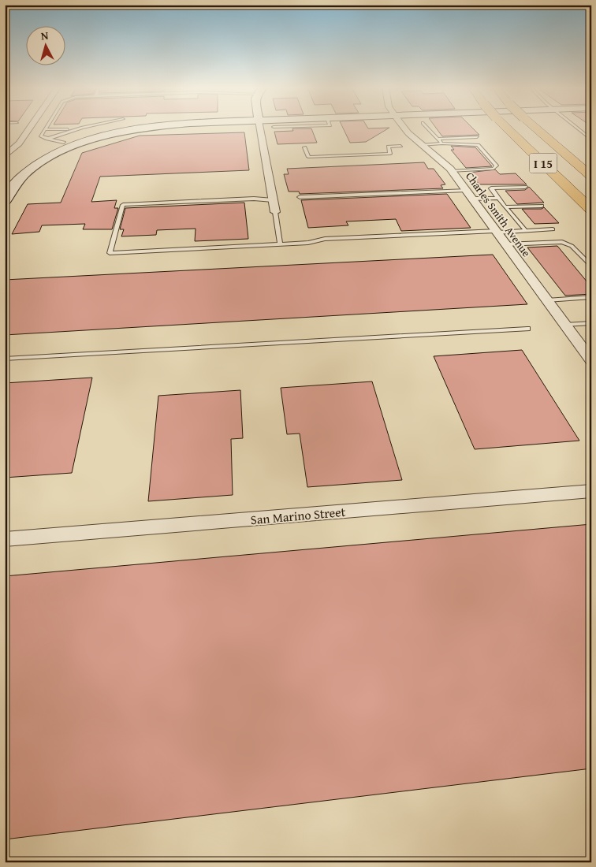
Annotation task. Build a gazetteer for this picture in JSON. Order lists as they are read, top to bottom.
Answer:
{
  "streets": {
    "highway": ["I 15"],
    "street": ["Charles Smith Avenue", "San Marino Street"]
  },
  "north": "top"
}
